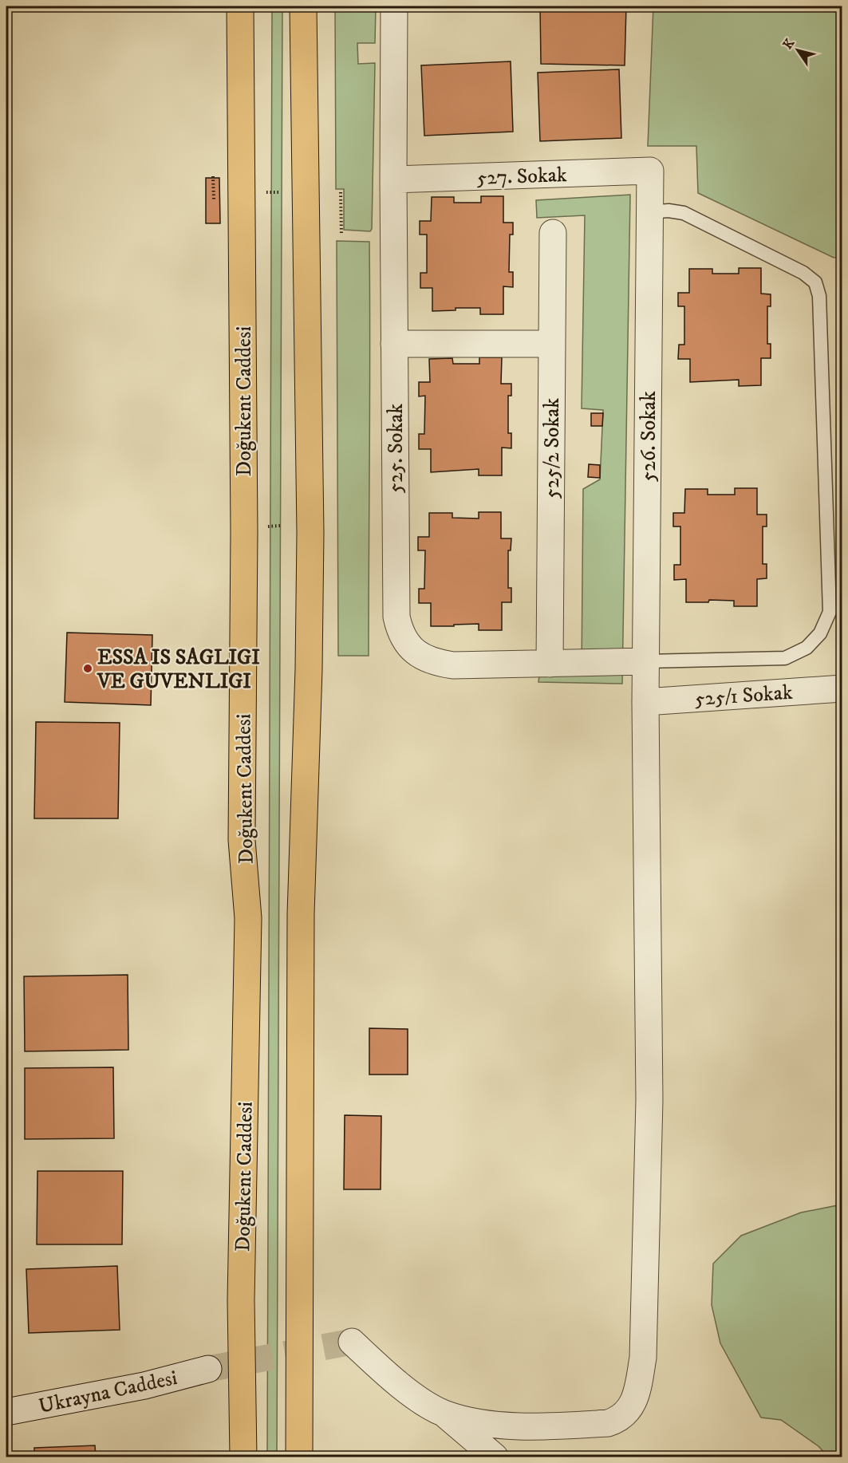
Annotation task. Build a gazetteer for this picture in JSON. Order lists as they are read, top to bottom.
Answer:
{
  "streets": {
    "main road": ["Doğukent Caddesi"],
    "street": [
      "527. Sokak",
      "526. Sokak",
      "525. Sokak",
      "525/2 Sokak",
      "525/1 Sokak",
      "Ukrayna Caddesi"
    ]
  },
  "crossings": [
    ["527. Sokak", "526. Sokak"],
    ["527. Sokak", "525. Sokak"],
    ["526. Sokak", "525. Sokak"],
    ["526. Sokak", "525/1 Sokak"],
    ["525. Sokak", "525/2 Sokak"]
  ],
  "places": ["ESSA IS SAGLIGI VE GUVENLIGI"],
  "north": "top left"
}
